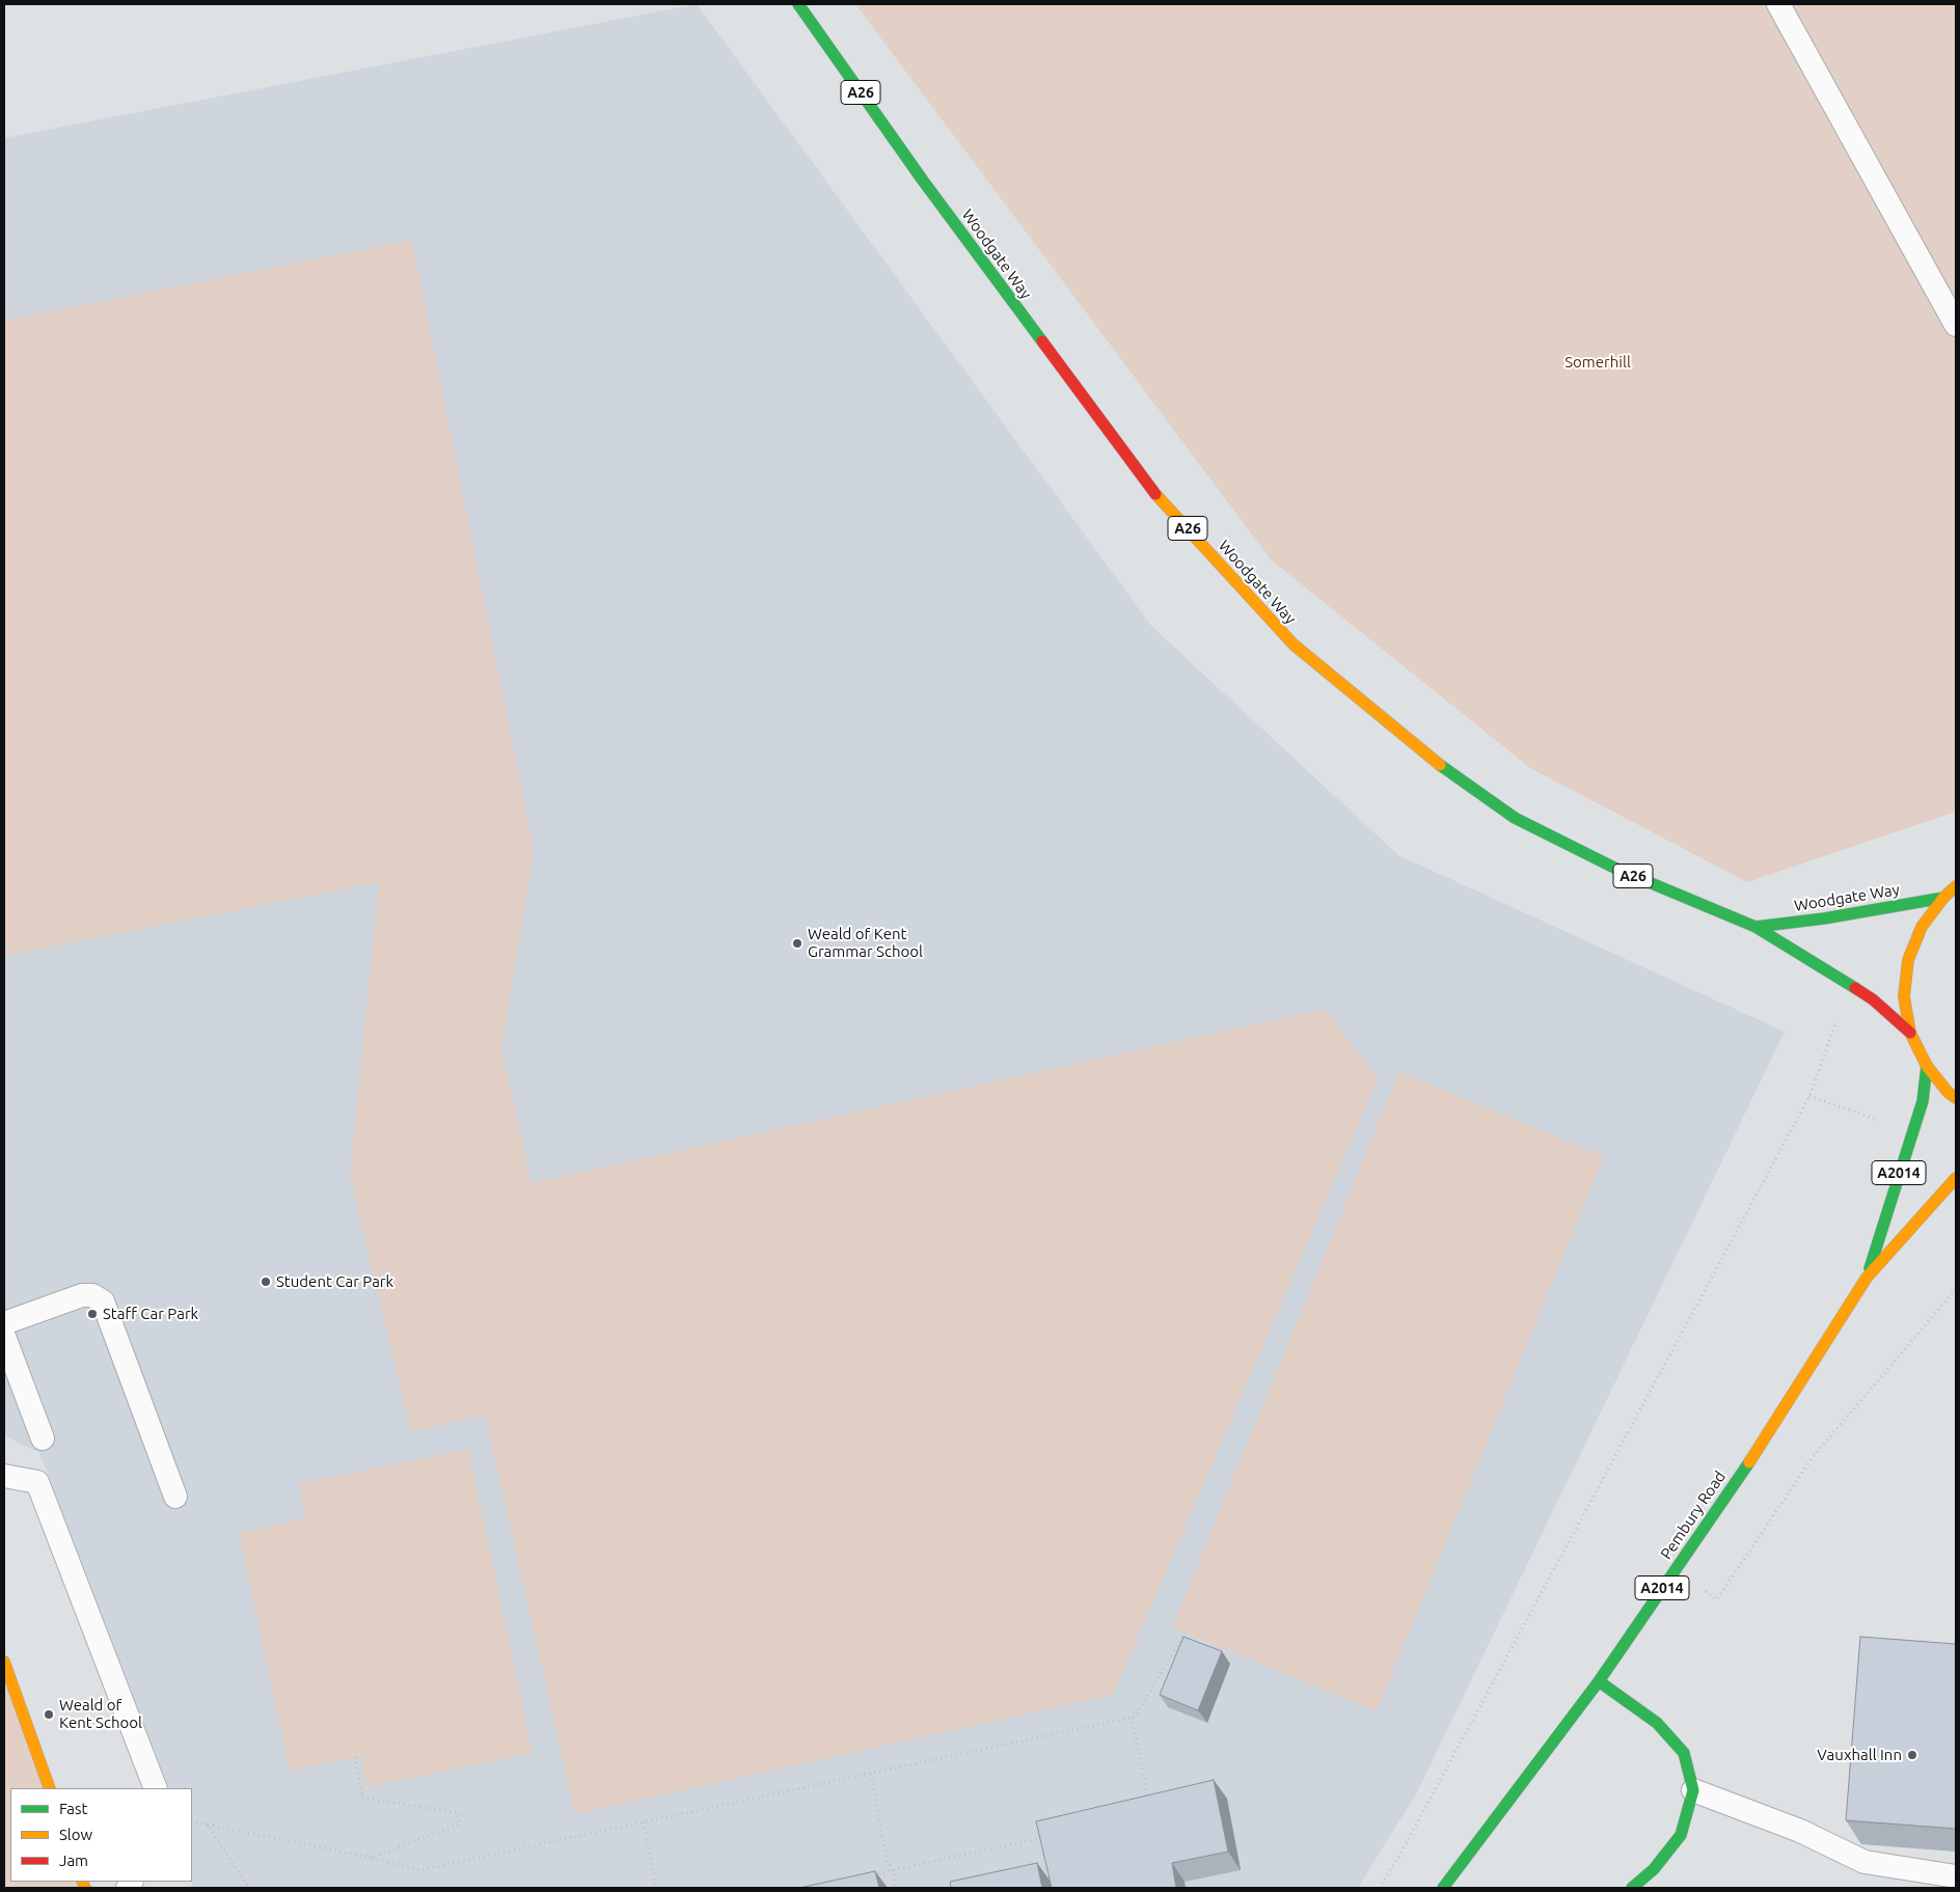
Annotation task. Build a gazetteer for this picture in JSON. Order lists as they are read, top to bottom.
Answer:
{
  "streets": {
    "main road": [
      "A26",
      "Woodgate Way",
      "A2014",
      "Pembury Road"
    ]
  },
  "parks": ["Somerhill"],
  "places": [
    "Weald of Kent Grammar School",
    "Student Car Park",
    "Staff Car Park",
    "Weald of Kent School",
    "Vauxhall Inn"
  ],
  "legend": ["Fast", "Slow", "Jam"]
}
